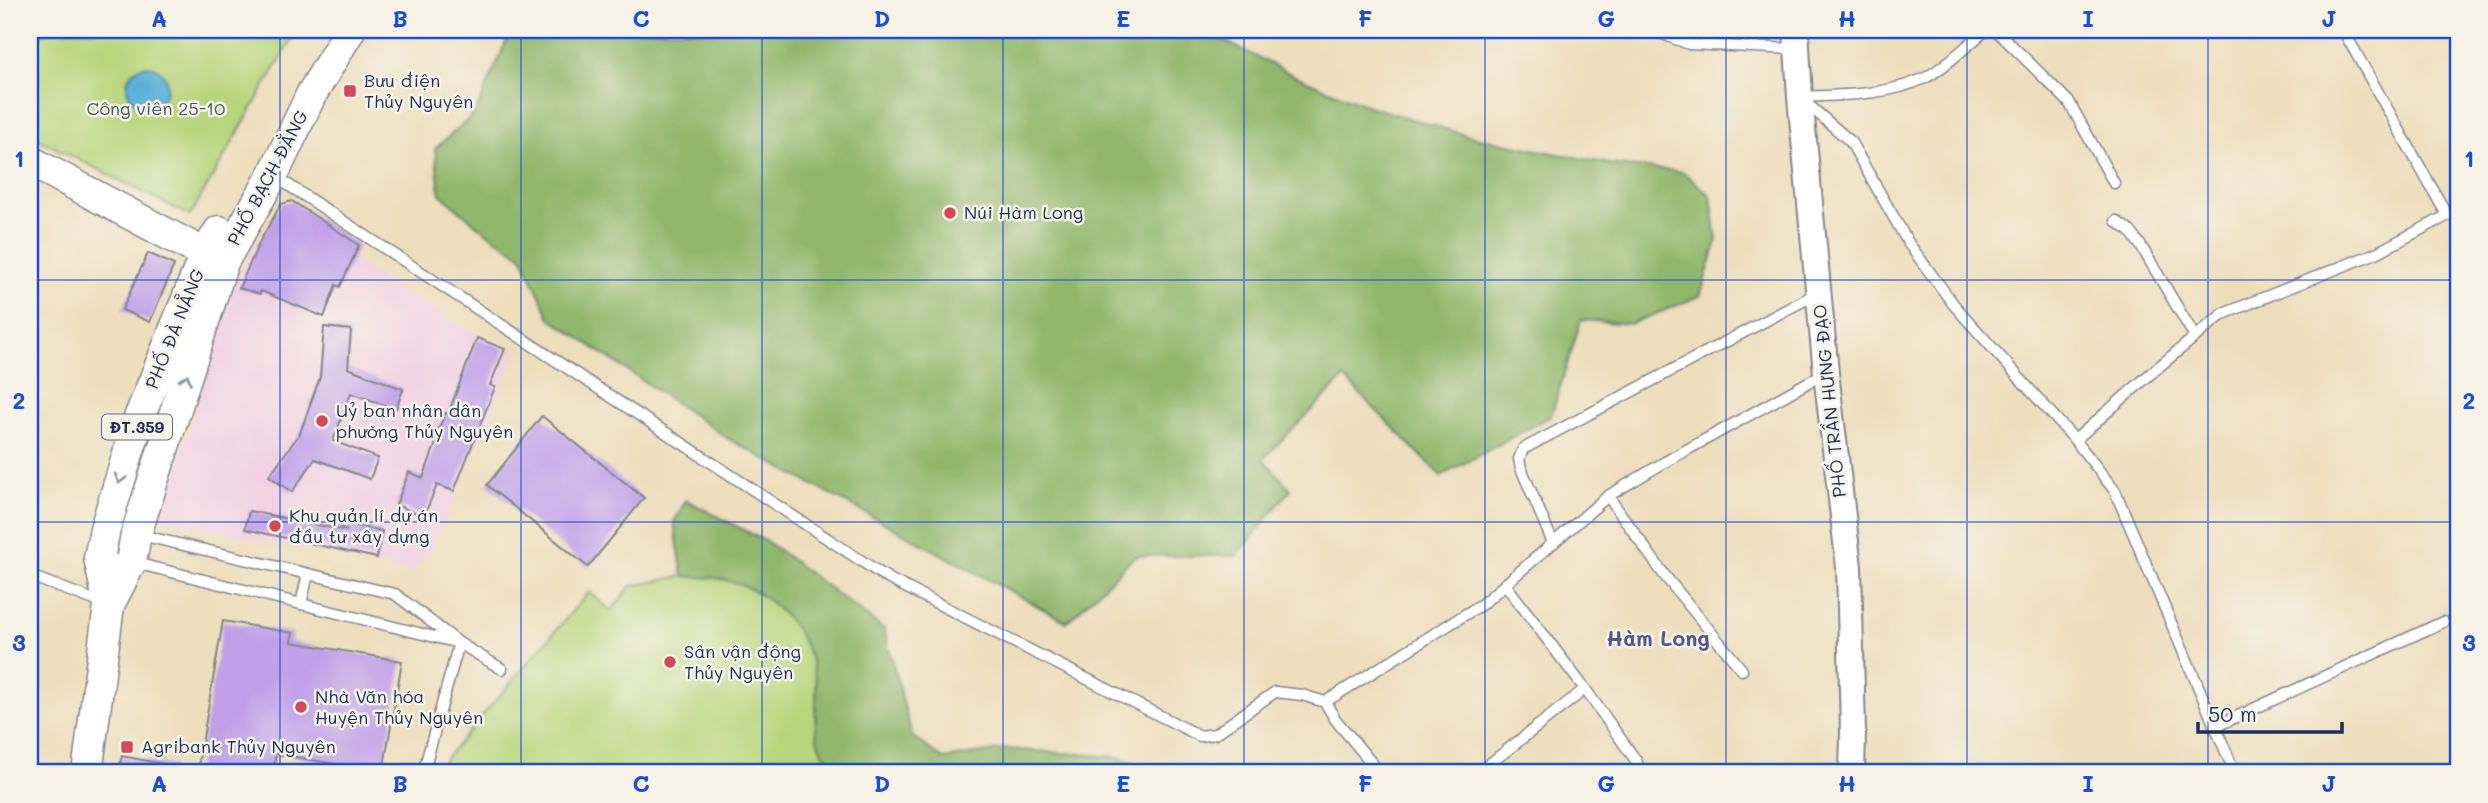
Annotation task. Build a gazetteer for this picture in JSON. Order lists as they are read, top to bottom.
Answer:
{
  "streets": {
    "main road": ["PHỐ BẠCH ĐẰNG", "PHỐ ĐÀ NẴNG", "ĐT.359"],
    "street": ["PHỐ TRẦN HƯNG ĐẠO"]
  },
  "crossings": [
    ["PHỐ BẠCH ĐẰNG", "PHỐ ĐÀ NẴNG"]
  ],
  "districts": ["Hàm Long"],
  "parks": ["Công viên 25-10"],
  "places": {
    "transit": ["Bưu điện Thủy Nguyên", "Agribank Thủy Nguyên"],
    "other": [
      "Núi Hàm Long",
      "Uỷ ban nhân dân phường Thủy Nguyên",
      "Khu quản lí dự án đầu tư xây dựng",
      "Sân vận động Thủy Nguyên",
      "Nhà Văn hóa Huyện Thủy Nguyên"
    ]
  },
  "scale_bar": "50 m",
  "grid": {
    "columns": [
      "A",
      "B",
      "C",
      "D",
      "E",
      "F",
      "G",
      "H",
      "I",
      "J"
    ],
    "rows": ["1", "2", "3"]
  }
}
